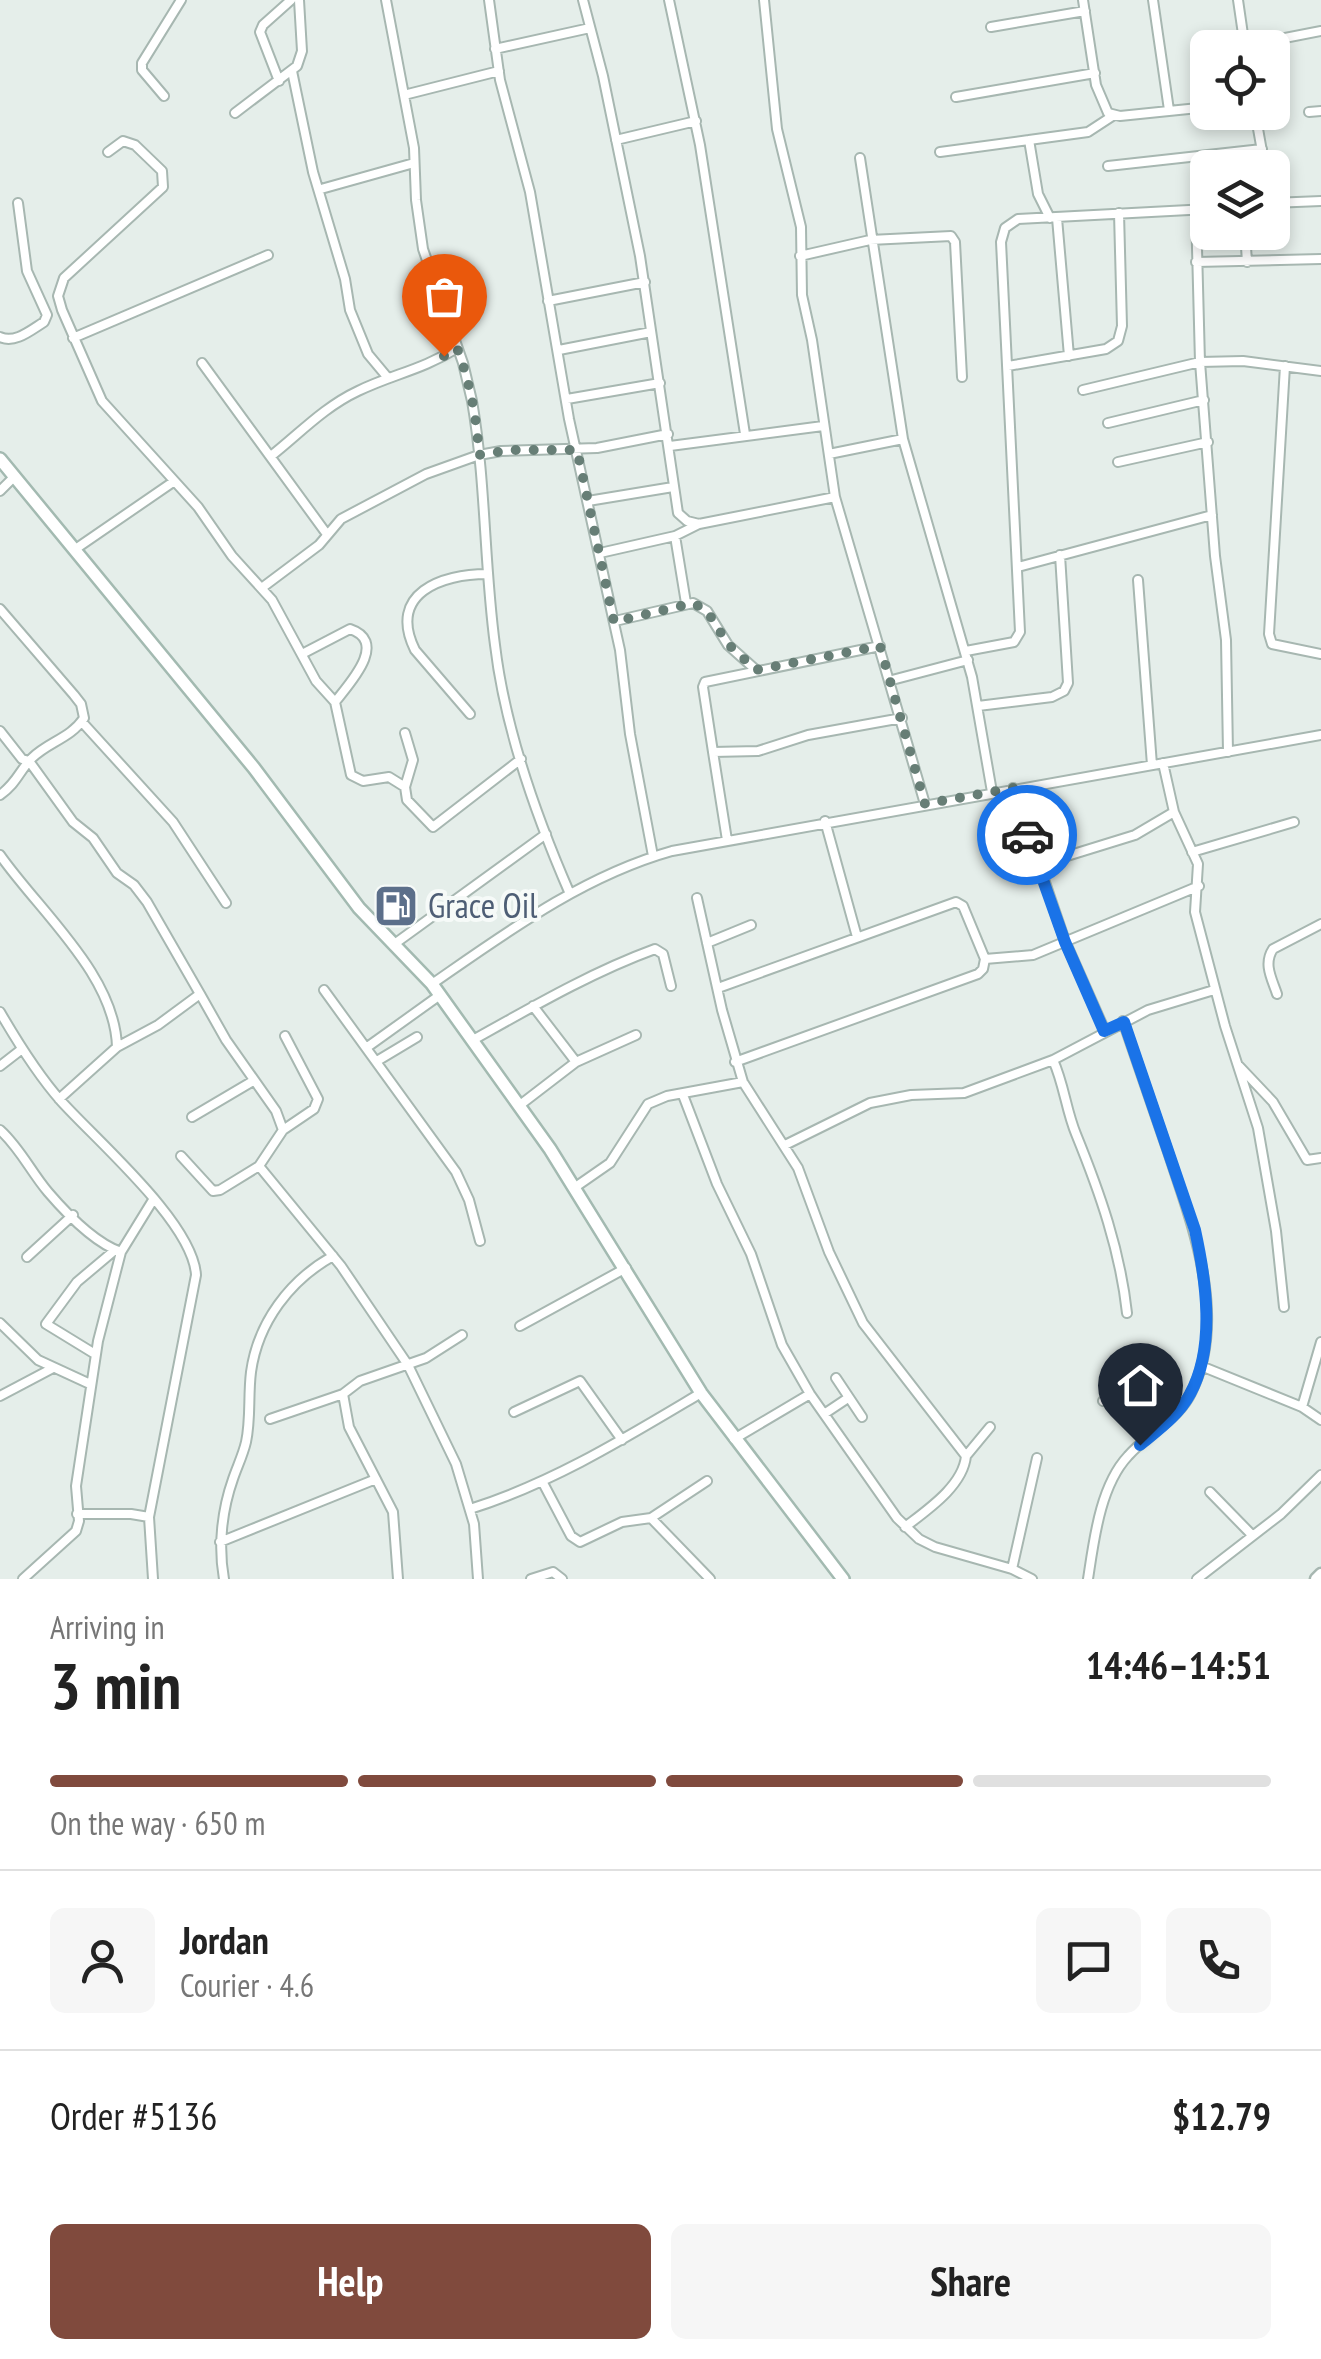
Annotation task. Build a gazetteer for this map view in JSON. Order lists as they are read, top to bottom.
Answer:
{
  "places": {
    "fuel station": ["Grace Oil"]
  },
  "page": {
    "heading": ["3 min", "Arriving in", "14:46–14:51"],
    "panel": [
      "Jordan",
      "Courier · 4.6",
      "Order #5136",
      "$12.79"
    ],
    "bar": "On the way · 650 m",
    "buttons": ["Help", "Share"]
  }
}
